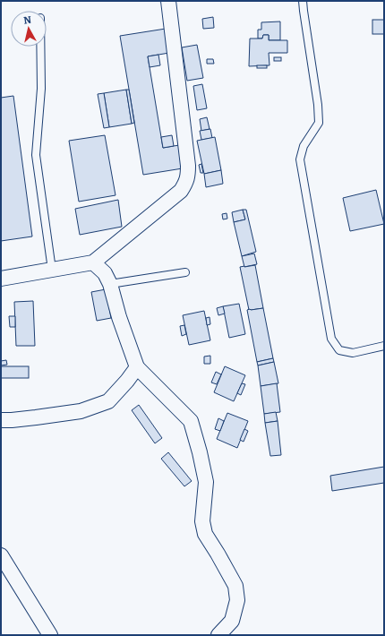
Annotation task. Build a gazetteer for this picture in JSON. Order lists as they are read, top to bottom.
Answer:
{
  "north": "top"
}
